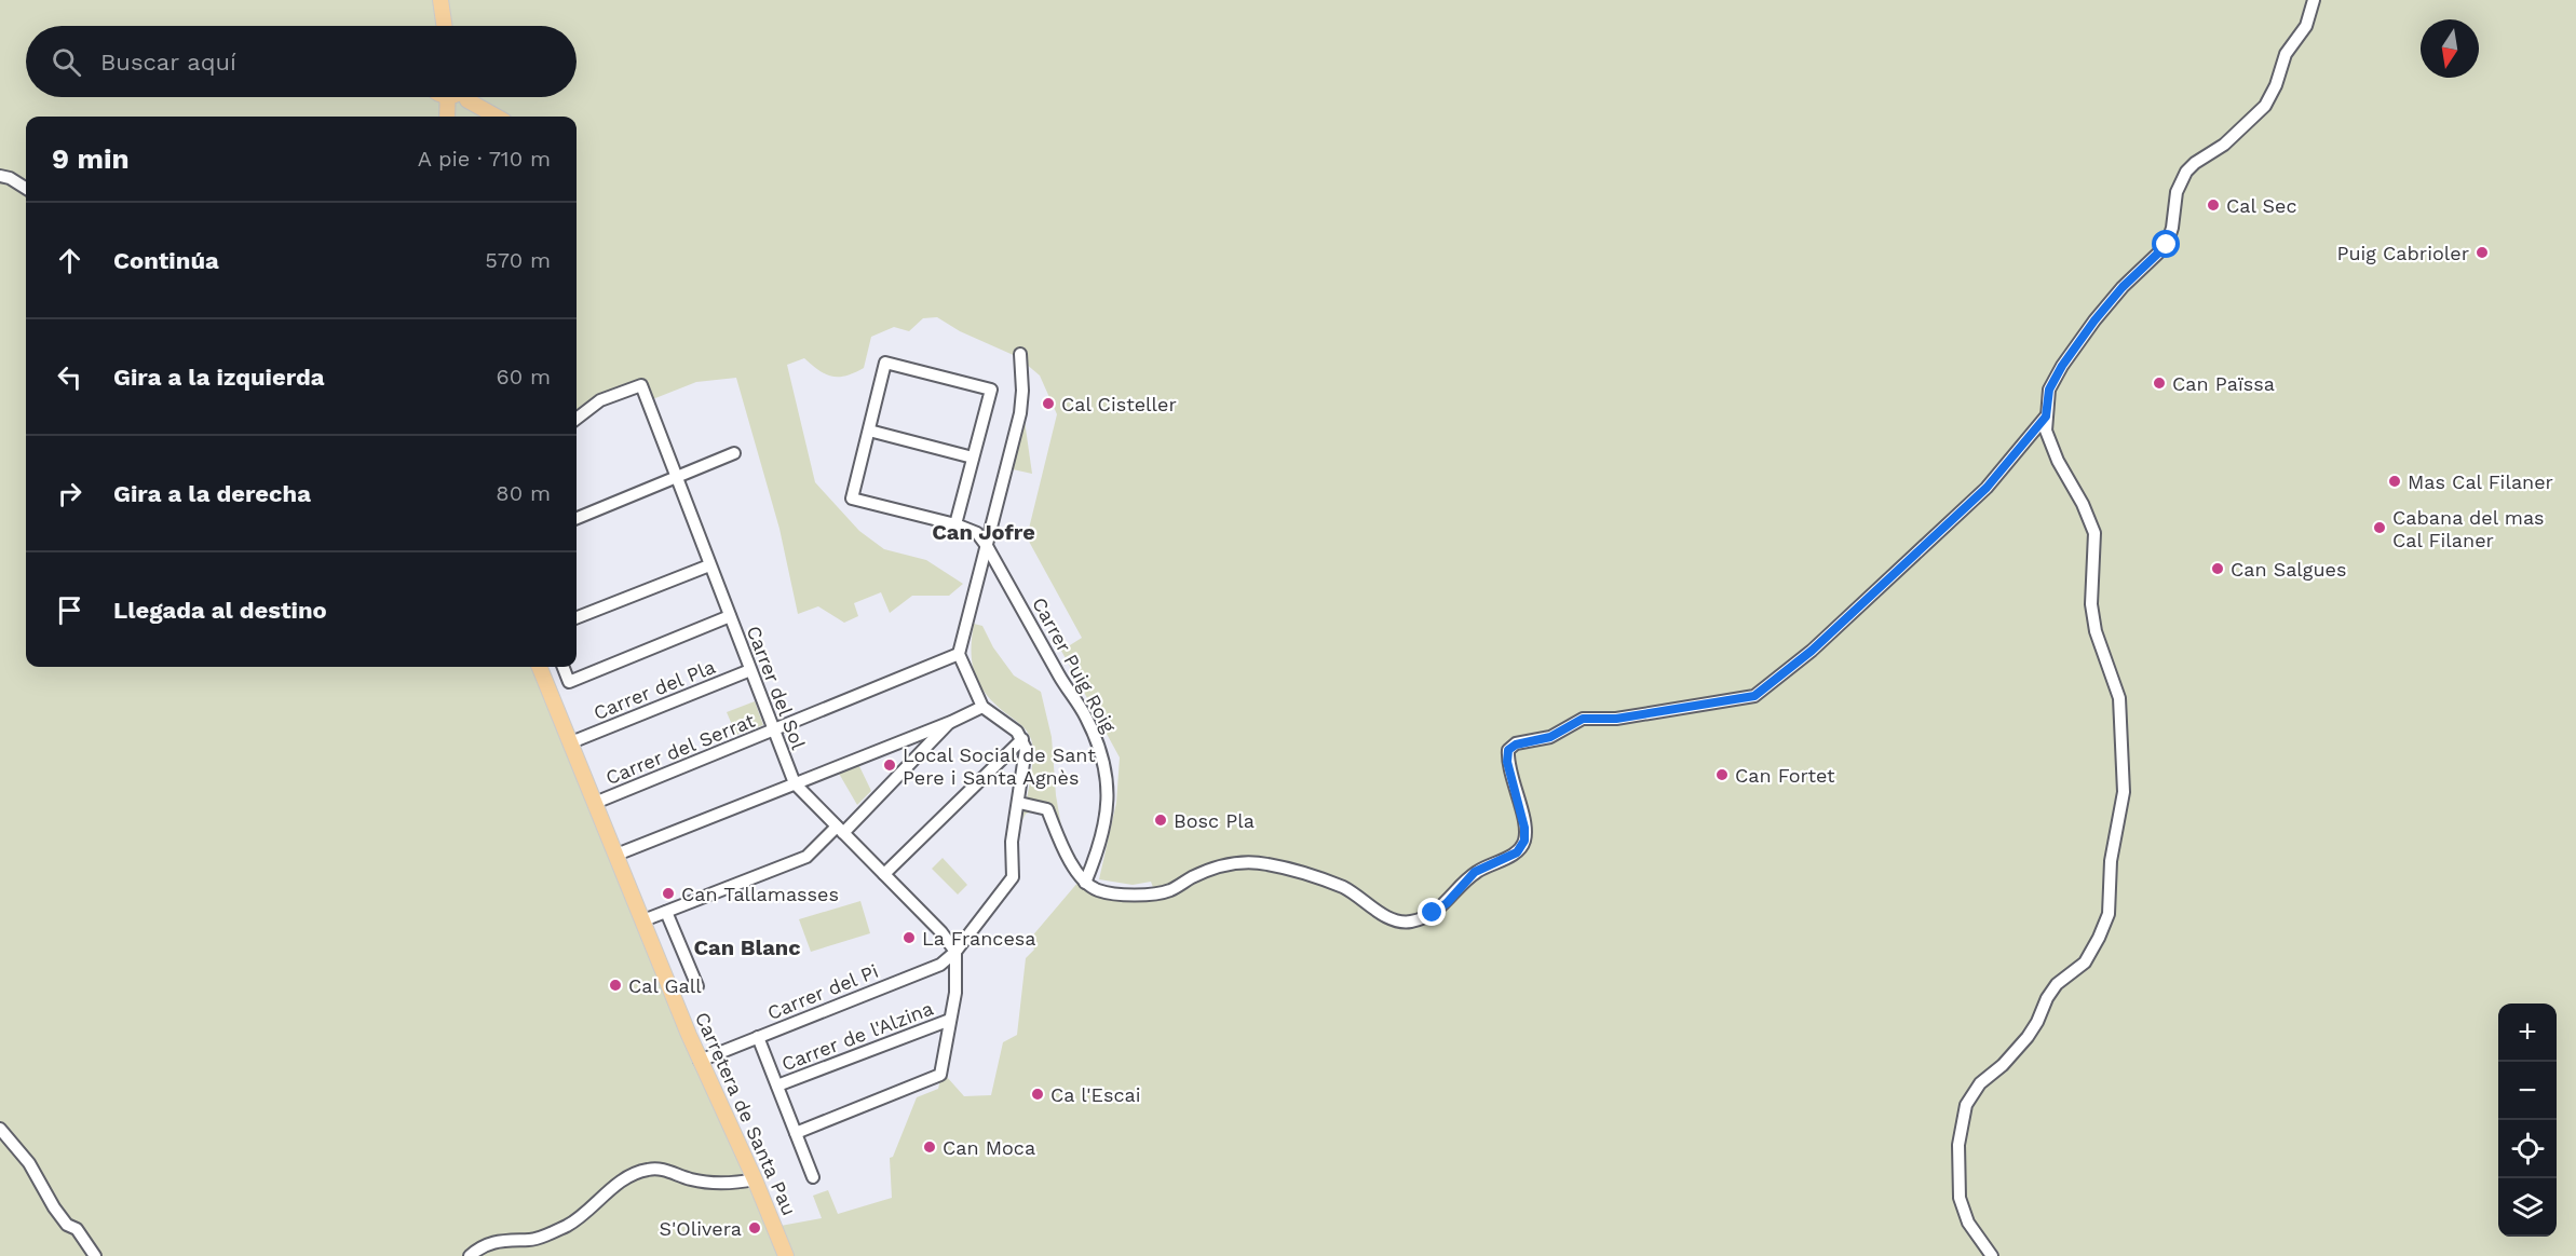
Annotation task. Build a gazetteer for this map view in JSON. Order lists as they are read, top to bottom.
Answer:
{
  "streets": {
    "main road": ["Carretera de Santa Pau"],
    "street": [
      "Carrer Puig Roig",
      "Carrer del Sol",
      "Carrer del Pla",
      "Carrer del Serrat",
      "Carrer del Pi",
      "Carrer de l'Alzina"
    ]
  },
  "crossings": [
    ["Carrer del Sol", "Carrer del Pla"],
    ["Carrer del Sol", "Carrer del Serrat"],
    ["Carrer del Sol", "Carrer del Pi"],
    ["Carrer del Pla", "Carretera de Santa Pau"],
    ["Carrer del Serrat", "Carretera de Santa Pau"],
    ["Carrer del Pi", "Carretera de Santa Pau"]
  ],
  "districts": ["Can Jofre", "Can Blanc"],
  "places": [
    "Cal Sec",
    "Puig Cabrioler",
    "Can Païssa",
    "Cal Cisteller",
    "Mas Cal Filaner",
    "Cabana del mas Cal Filaner",
    "Can Salgues",
    "Local Social de Sant Pere i Santa Agnès",
    "Can Fortet",
    "Bosc Pla",
    "Can Tallamasses",
    "La Francesa",
    "Cal Gall",
    "Ca l'Escai",
    "Can Moca",
    "S'Olivera"
  ],
  "north": "bottom",
  "page": {
    "search": "Buscar aquí",
    "heading": ["9 min", "A pie · 710 m"],
    "list": [
      ["Continúa", "570 m"],
      ["Gira a la izquierda", "60 m"],
      ["Gira a la derecha", "80 m"],
      "Llegada al destino"
    ],
    "map_buttons": ["+", "−"]
  }
}
